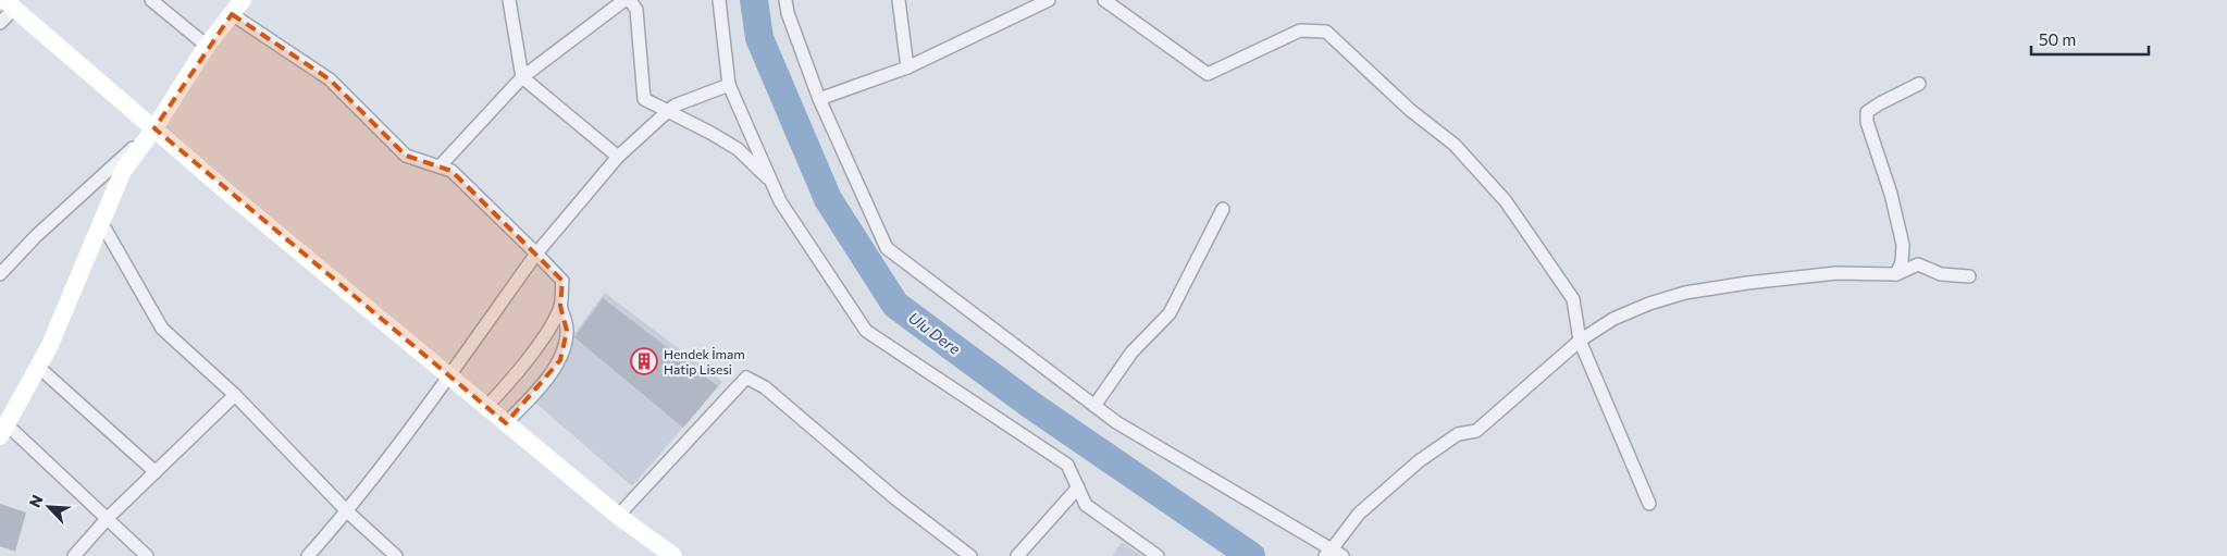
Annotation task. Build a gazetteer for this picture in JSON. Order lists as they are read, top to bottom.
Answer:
{
  "water": ["Ulu Dere"],
  "places": {
    "building": ["Hendek İmam Hatip Lisesi"]
  },
  "scale_bar": "50 m",
  "north": "top left"
}
